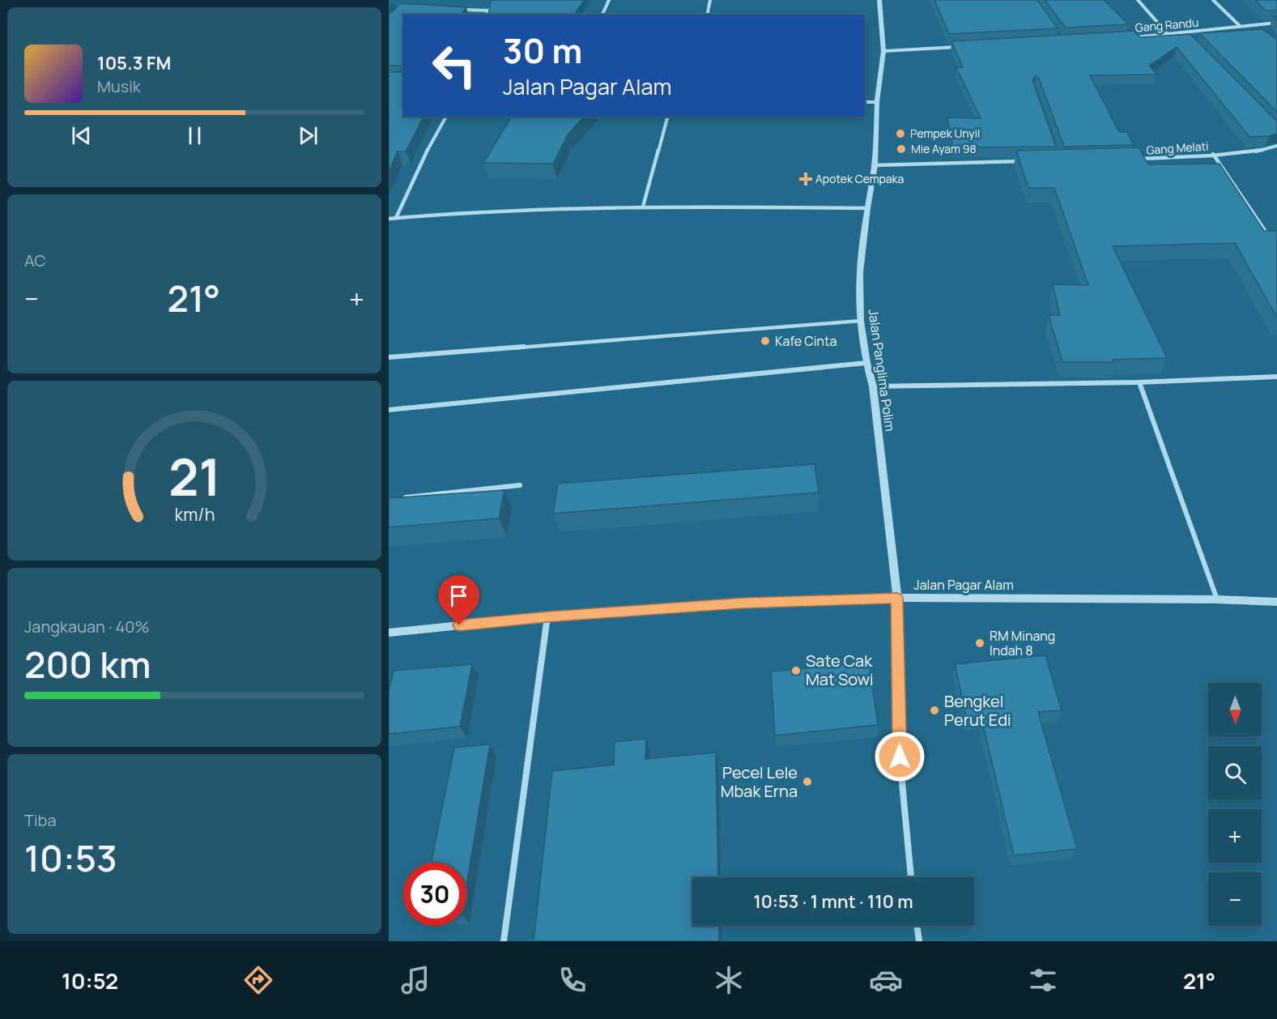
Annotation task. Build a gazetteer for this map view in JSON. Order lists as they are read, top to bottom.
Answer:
{
  "streets": {
    "street": [
      "Gang Randu",
      "Gang Melati",
      "Jalan Panglima Polim",
      "Jalan Pagar Alam"
    ]
  },
  "crossings": [
    ["Jalan Panglima Polim", "Jalan Pagar Alam"]
  ],
  "places": {
    "other": [
      "Pempek Unyil",
      "Mie Ayam 98",
      "Kafe Cinta",
      "RM Minang Indah 8",
      "Sate Cak Mat Sowi",
      "Bengkel Perut Edi",
      "Pecel Lele Mbak Erna"
    ],
    "health": ["Apotek Cempaka"]
  },
  "north": "bottom",
  "page": {
    "turn": ["30 m", "Jalan Pagar Alam"],
    "song": ["105.3 FM", "Musik"],
    "tile": [
      "AC",
      ["Jangkauan · 40%", "200 km"],
      ["Tiba", "10:53"]
    ],
    "heat": ["−", "21°", "+"],
    "map_buttons": ["+", "−"],
    "limit": "30",
    "trip": "10:53 · 1 mnt · 110 m",
    "tabs": ["10:52", "21°"],
    "gauge": ["21", "km/h"]
  }
}
